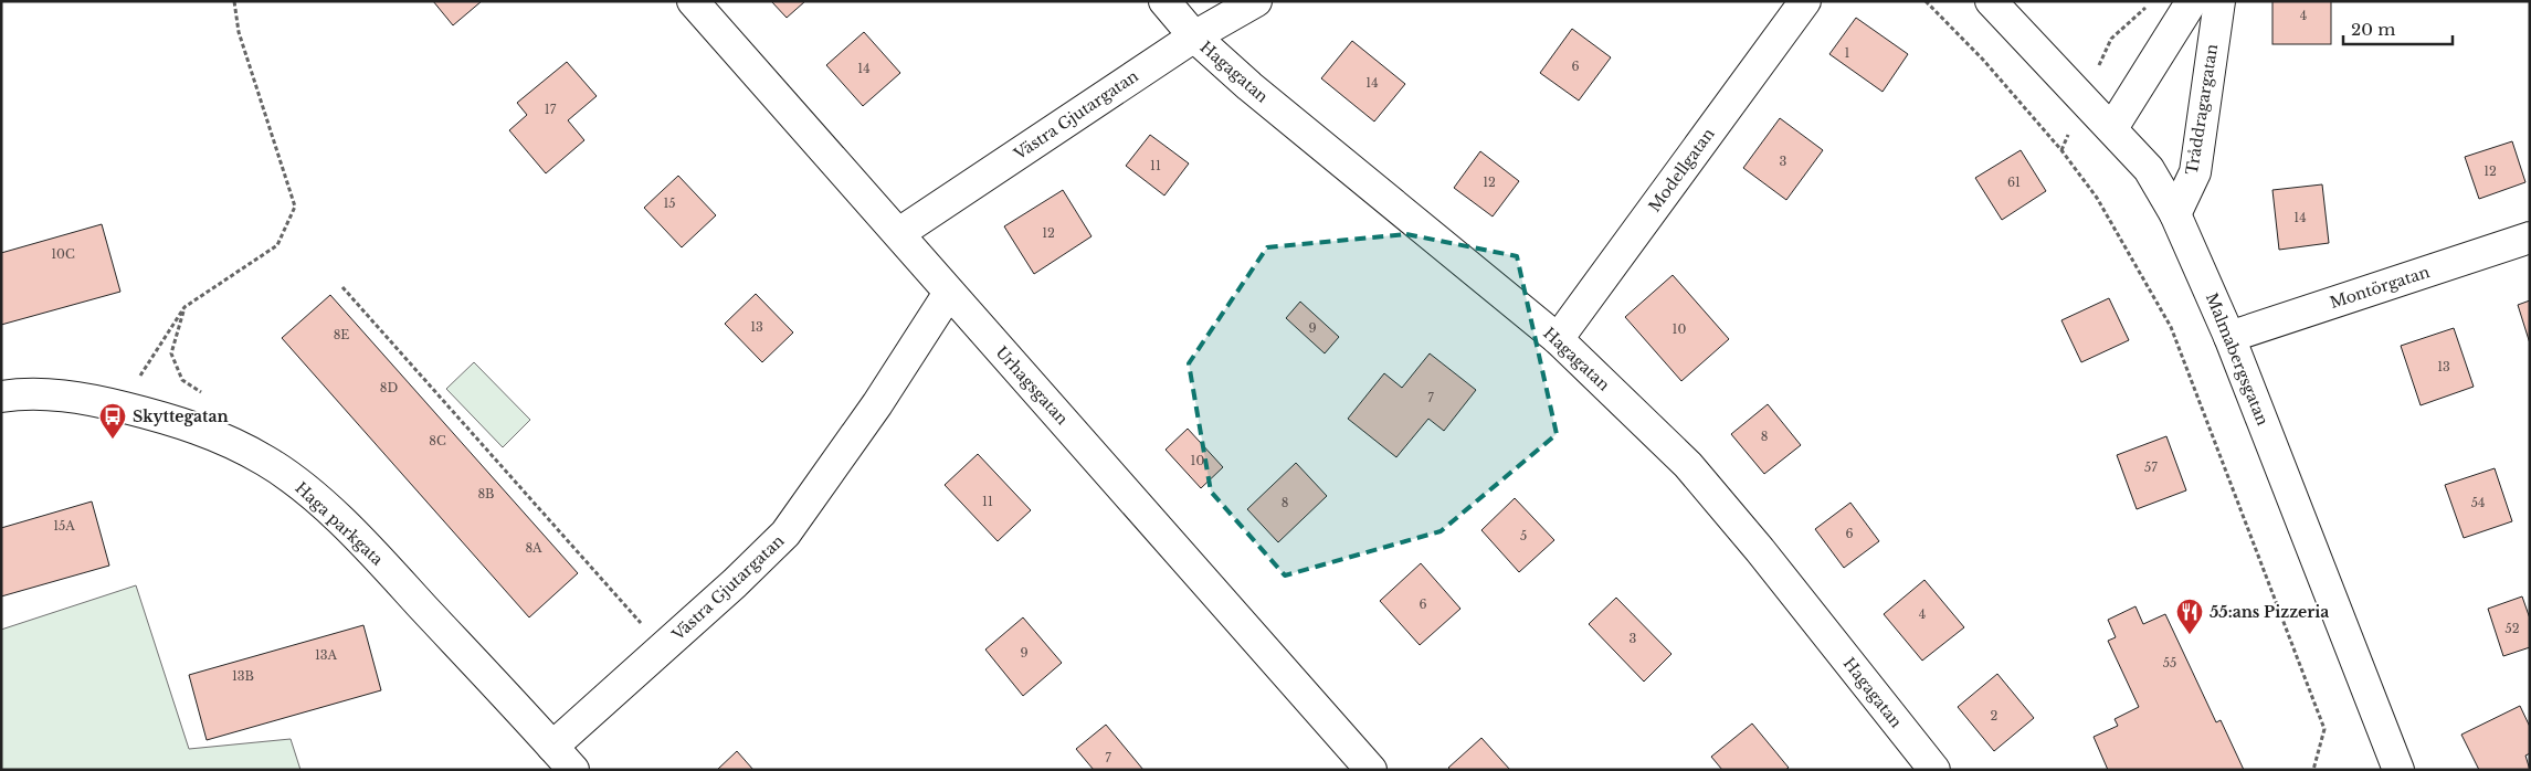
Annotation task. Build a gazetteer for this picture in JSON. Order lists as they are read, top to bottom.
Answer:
{
  "streets": {
    "street": [
      "Hagagatan",
      "Tråddragargatan",
      "Västra Gjutargatan",
      "Modellgatan",
      "Montörgatan",
      "Malmabergsgatan",
      "Urhagsgatan",
      "Haga parkgata"
    ]
  },
  "crossings": [
    ["Hagagatan", "Västra Gjutargatan"],
    ["Hagagatan", "Modellgatan"],
    ["Tråddragargatan", "Malmabergsgatan"],
    ["Västra Gjutargatan", "Urhagsgatan"],
    ["Västra Gjutargatan", "Haga parkgata"],
    ["Montörgatan", "Malmabergsgatan"]
  ],
  "places": {
    "bus stop": ["Skyttegatan"],
    "restaurant": ["55:ans Pizzeria"]
  },
  "house_numbers": [
    "4",
    "1",
    "6",
    "14",
    "14",
    "17",
    "3",
    "11",
    "12",
    "12",
    "61",
    "15",
    "14",
    "12",
    "10C",
    "13",
    "9",
    "10",
    "8E",
    "13",
    "8D",
    "7",
    "8",
    "8C",
    "10",
    "57",
    "8B",
    "11",
    "8",
    "54",
    "15A",
    "6",
    "5",
    "8A",
    "6",
    "4",
    "52",
    "3",
    "9",
    "13A",
    "55",
    "13B",
    "2",
    "7"
  ],
  "scale_bar": "20 m"
}
